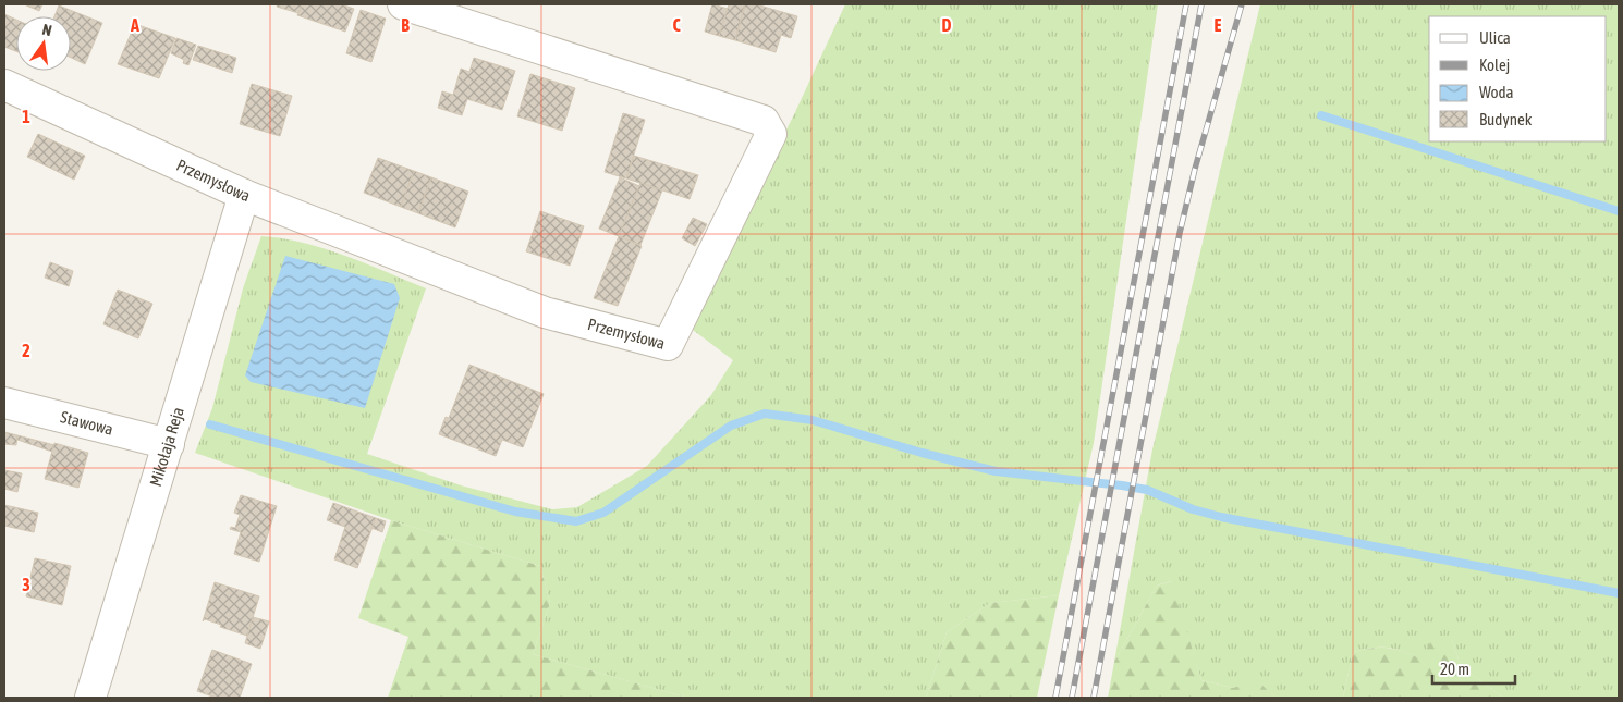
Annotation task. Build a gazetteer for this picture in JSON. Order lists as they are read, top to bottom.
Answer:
{
  "streets": {
    "street": ["Przemysłowa", "Stawowa", "Mikołaja Reja"]
  },
  "crossings": [
    ["Przemysłowa", "Mikołaja Reja"],
    ["Stawowa", "Mikołaja Reja"]
  ],
  "legend": [
    "Ulica",
    "Kolej",
    "Woda",
    "Budynek"
  ],
  "scale_bar": "20 m",
  "north": "top",
  "grid": {
    "columns": [
      "A",
      "B",
      "C",
      "D",
      "E"
    ],
    "rows": ["1", "2", "3"]
  }
}
